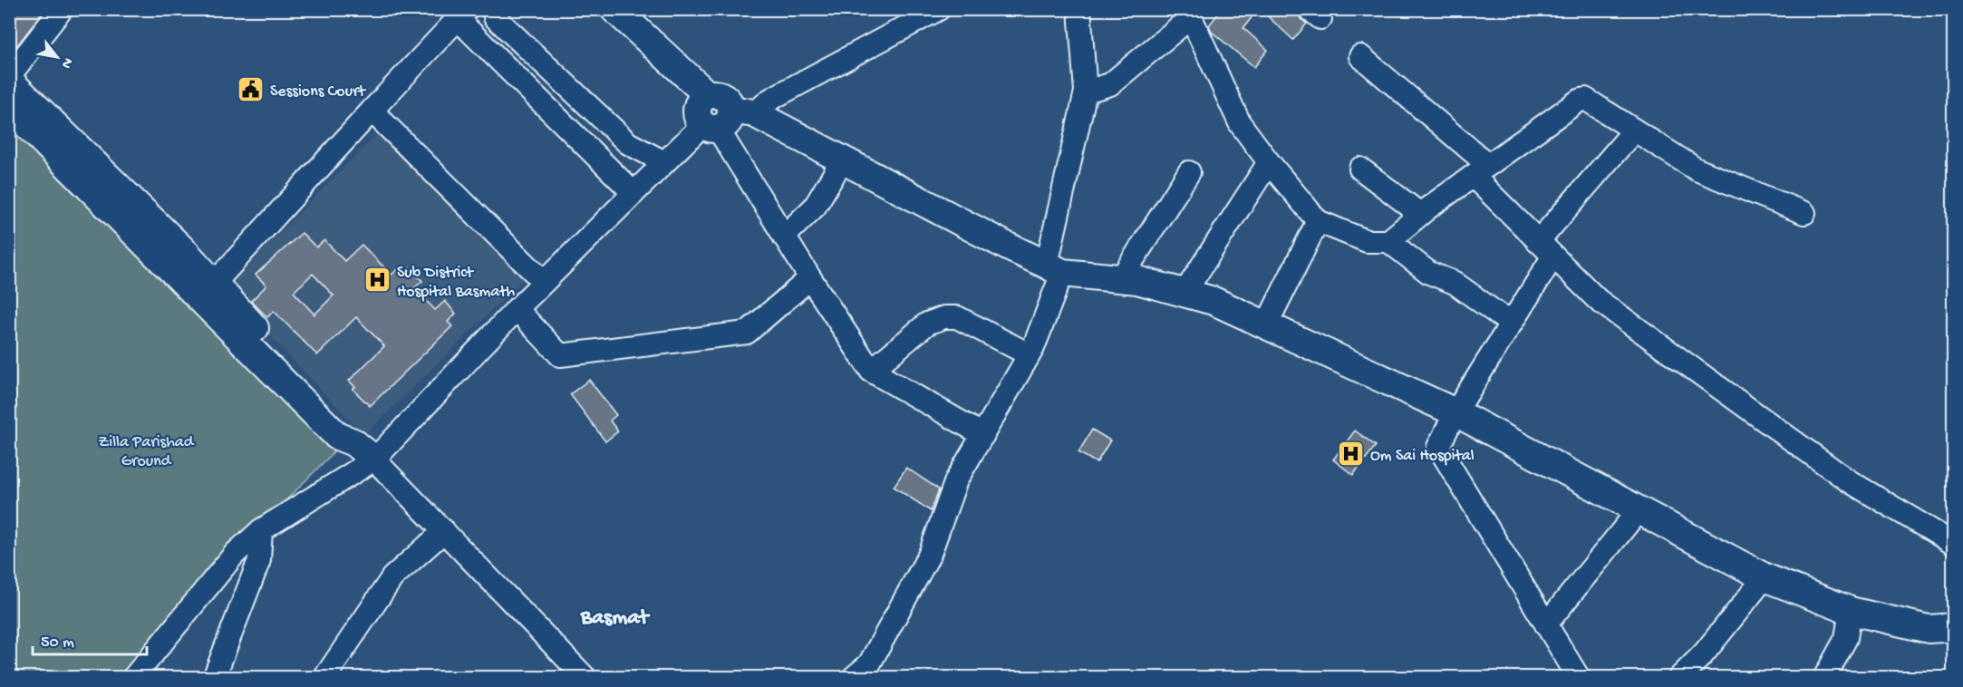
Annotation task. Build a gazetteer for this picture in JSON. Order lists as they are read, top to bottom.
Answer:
{
  "districts": ["Basmat"],
  "parks": ["Zilla Parishad Ground"],
  "places": {
    "public building": ["Sessions Court"],
    "hospital": ["Sub District Hospital Basmath", "Om Sai Hospital"]
  },
  "scale_bar": "50 m",
  "north": "bottom right"
}
